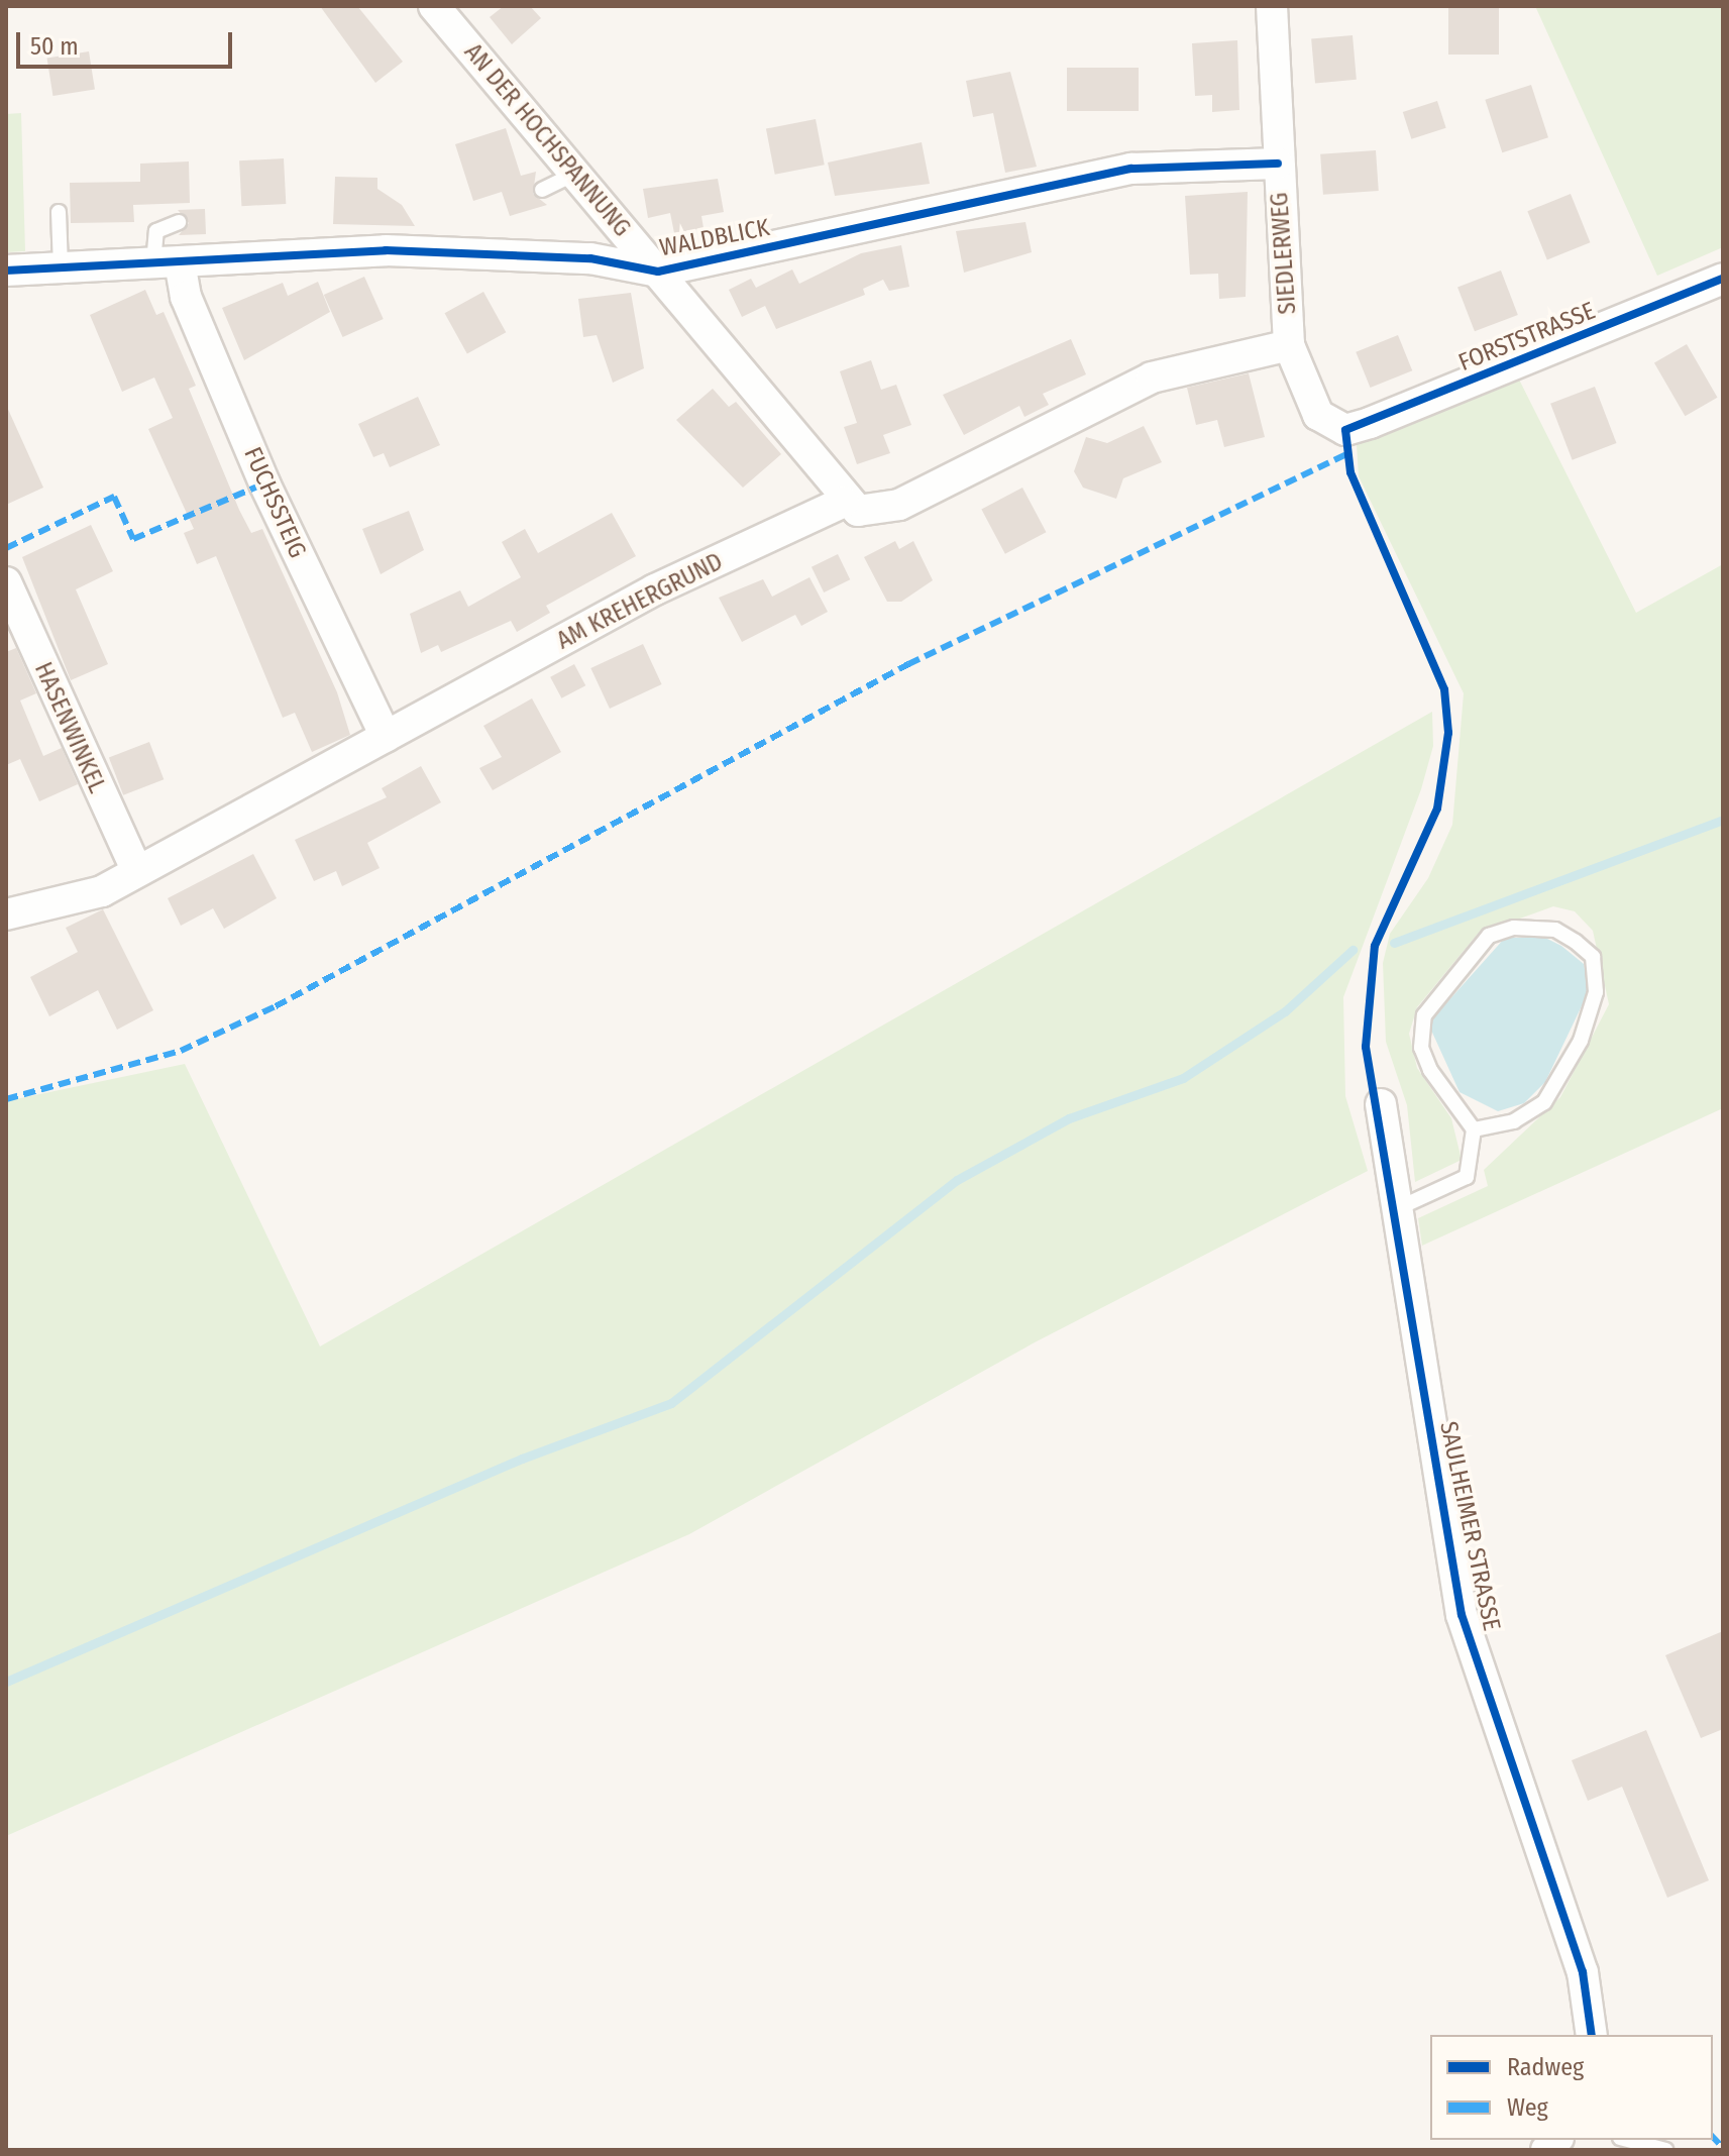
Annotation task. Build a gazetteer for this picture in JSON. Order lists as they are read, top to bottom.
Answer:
{
  "streets": {
    "street": [
      "AN DER HOCHSPANNUNG",
      "WALDBLICK",
      "SIEDLERWEG",
      "FORSTSTRASSE",
      "FUCHSSTEIG",
      "AM KREHERGRUND",
      "HASENWINKEL",
      "SAULHEIMER STRASSE"
    ]
  },
  "crossings": [
    ["AN DER HOCHSPANNUNG", "WALDBLICK"],
    ["AN DER HOCHSPANNUNG", "AM KREHERGRUND"],
    ["WALDBLICK", "SIEDLERWEG"],
    ["WALDBLICK", "FUCHSSTEIG"],
    ["SIEDLERWEG", "FORSTSTRASSE"],
    ["FUCHSSTEIG", "AM KREHERGRUND"],
    ["AM KREHERGRUND", "HASENWINKEL"]
  ],
  "legend": ["Radweg", "Weg"],
  "scale_bar": "50 m"
}
